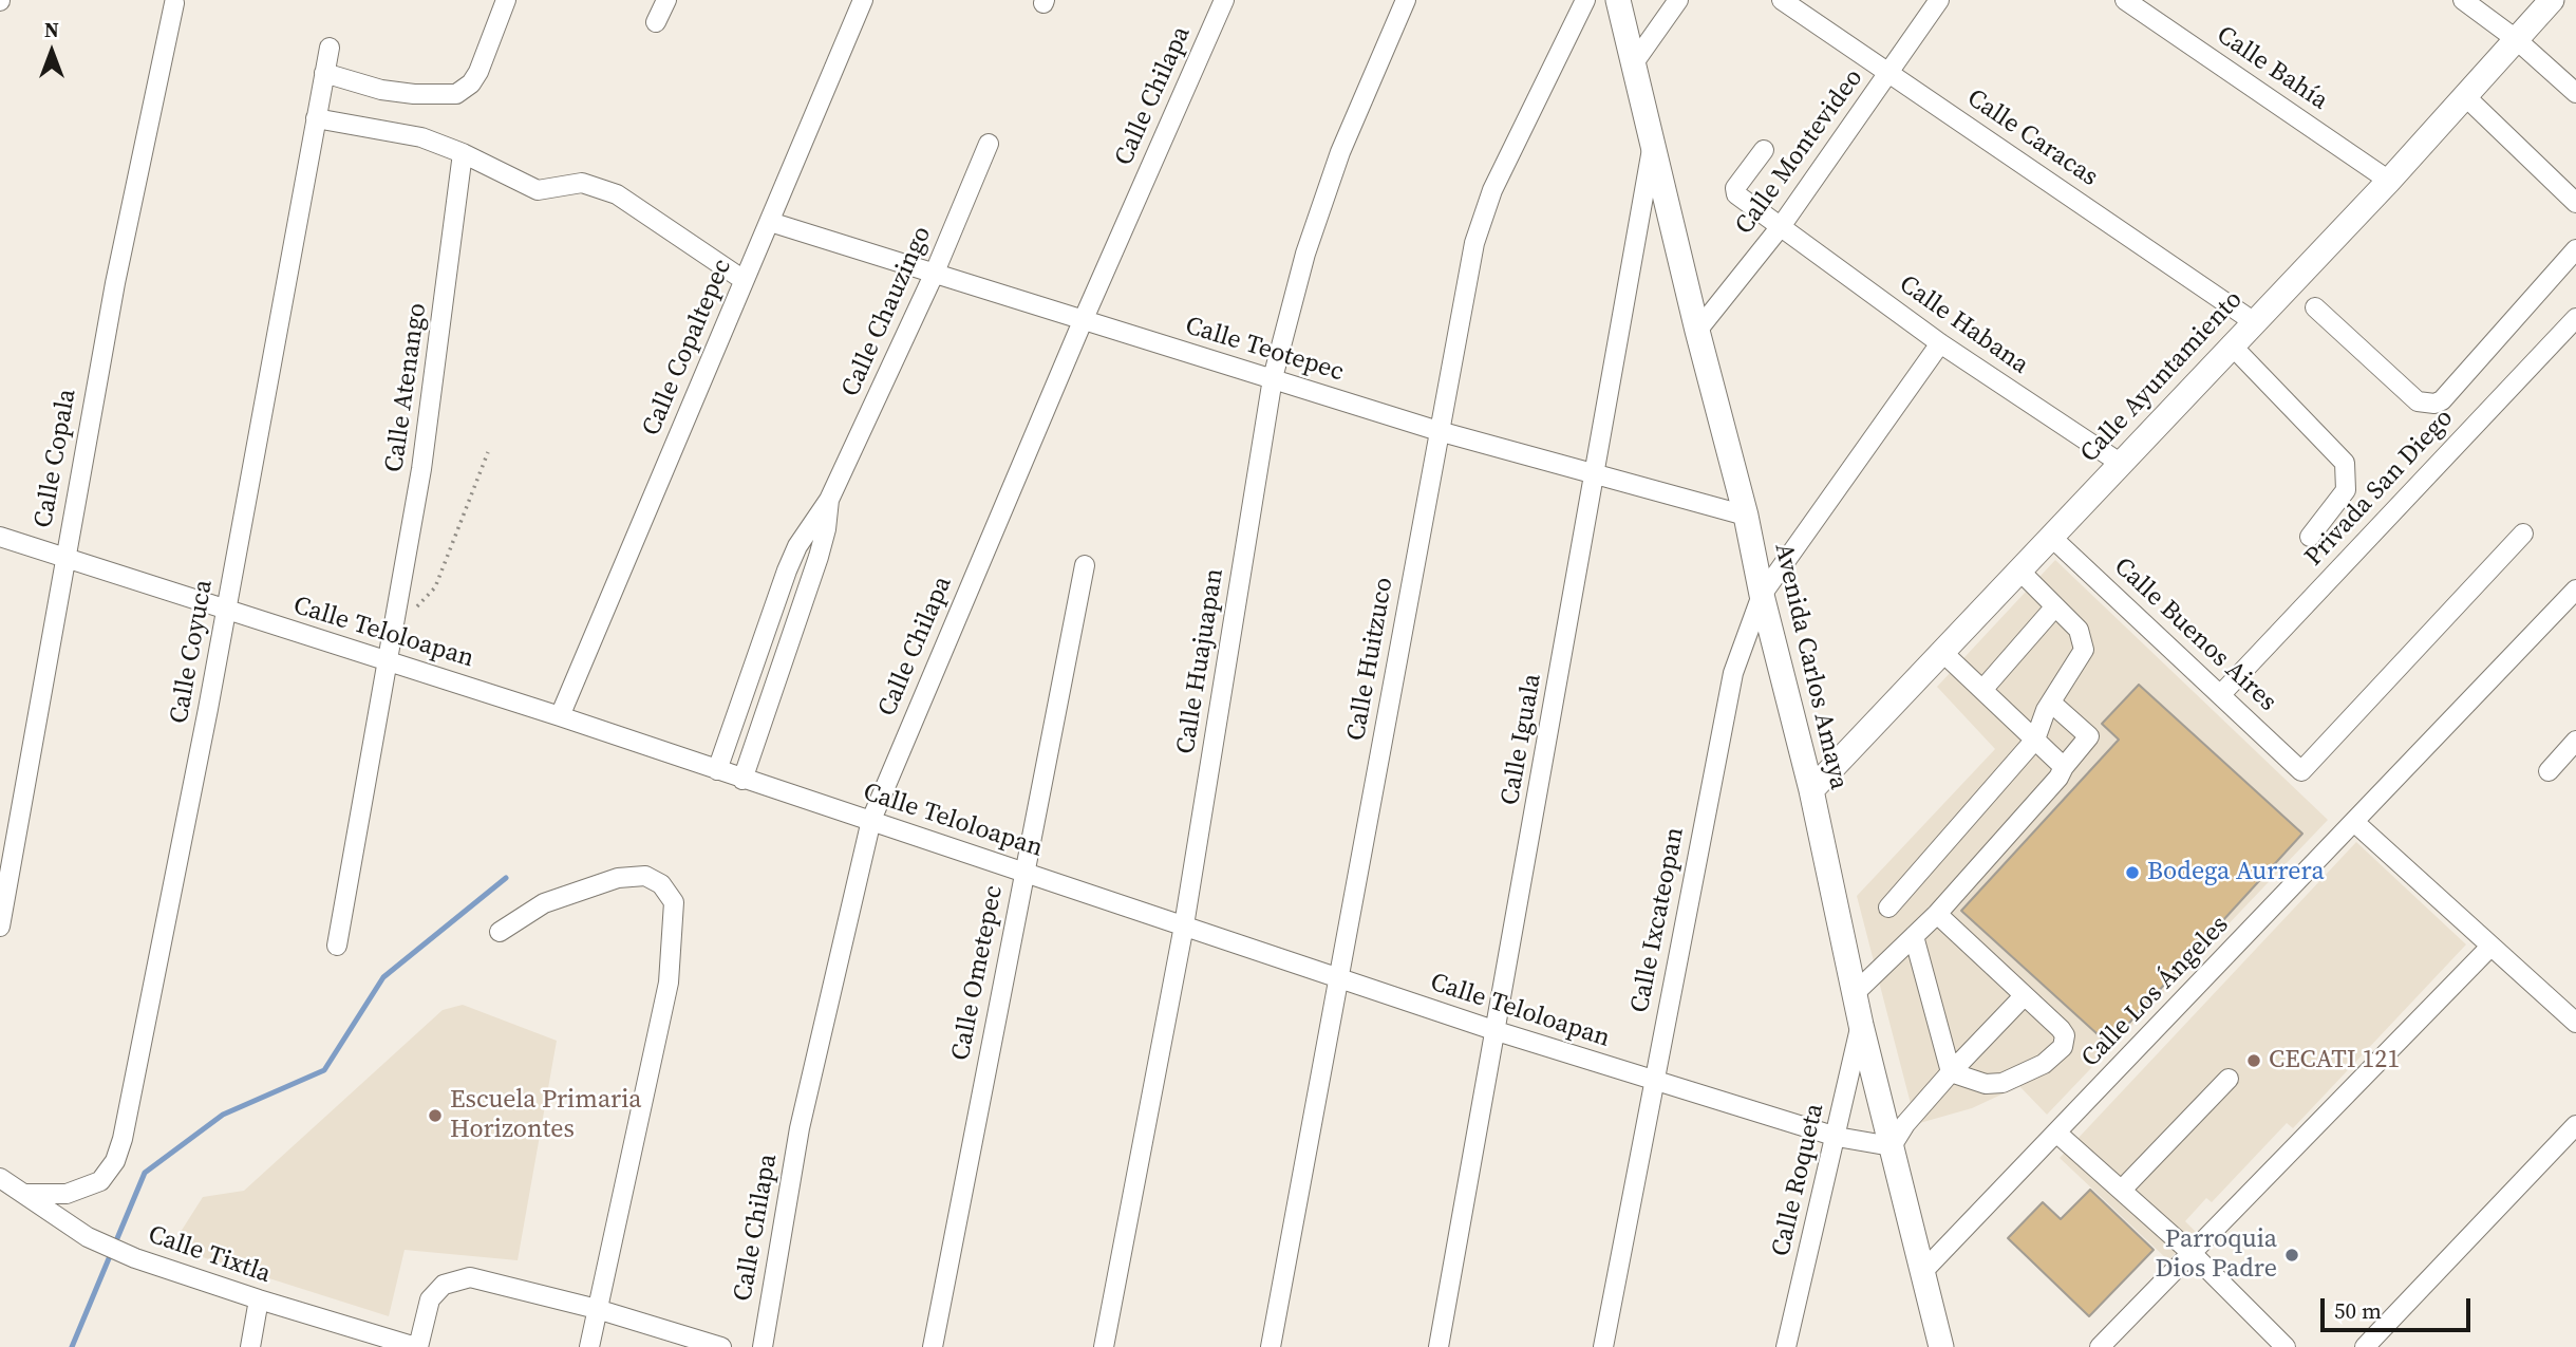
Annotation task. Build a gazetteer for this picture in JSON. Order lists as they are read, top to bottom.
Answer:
{
  "streets": {
    "main road": ["Calle Ayuntamiento", "Avenida Carlos Amaya"],
    "street": [
      "Calle Bahía",
      "Calle Chilapa",
      "Calle Caracas",
      "Calle Montevideo",
      "Calle Chauzingo",
      "Calle Habana",
      "Calle Copaltepec",
      "Calle Teotepec",
      "Calle Atenango",
      "Calle Copala",
      "Privada San Diego",
      "Calle Teloloapan",
      "Calle Buenos Aires",
      "Calle Coyuca",
      "Calle Huitzuco",
      "Calle Huajuapan",
      "Calle Iguala",
      "Calle Ixcateopan",
      "Calle Ometepec",
      "Calle Los Ángeles",
      "Calle Roqueta",
      "Calle Tixtla"
    ]
  },
  "crossings": [
    ["Calle Bahía", "Calle Ayuntamiento"],
    ["Calle Chilapa", "Calle Teotepec"],
    ["Calle Chilapa", "Calle Teloloapan"],
    ["Calle Caracas", "Calle Montevideo"],
    ["Calle Caracas", "Calle Ayuntamiento"],
    ["Calle Montevideo", "Calle Habana"],
    ["Calle Montevideo", "Avenida Carlos Amaya"],
    ["Calle Chauzingo", "Calle Teotepec"],
    ["Calle Chauzingo", "Calle Teloloapan"],
    ["Calle Habana", "Calle Ayuntamiento"],
    ["Calle Habana", "Calle Ixcateopan"],
    ["Calle Copaltepec", "Calle Teotepec"],
    ["Calle Copaltepec", "Calle Teloloapan"],
    ["Calle Teotepec", "Calle Huitzuco"],
    ["Calle Teotepec", "Calle Huajuapan"],
    ["Calle Teotepec", "Avenida Carlos Amaya"],
    ["Calle Teotepec", "Calle Iguala"],
    ["Calle Ayuntamiento", "Calle Buenos Aires"],
    ["Calle Ayuntamiento", "Avenida Carlos Amaya"],
    ["Calle Atenango", "Calle Teloloapan"],
    ["Calle Copala", "Calle Teloloapan"],
    ["Privada San Diego", "Calle Buenos Aires"],
    ["Calle Teloloapan", "Calle Coyuca"],
    ["Calle Teloloapan", "Calle Huitzuco"],
    ["Calle Teloloapan", "Calle Huajuapan"],
    ["Calle Teloloapan", "Avenida Carlos Amaya"],
    ["Calle Teloloapan", "Calle Iguala"],
    ["Calle Teloloapan", "Calle Ixcateopan"],
    ["Calle Teloloapan", "Calle Ometepec"],
    ["Calle Teloloapan", "Calle Roqueta"],
    ["Calle Coyuca", "Calle Tixtla"],
    ["Avenida Carlos Amaya", "Calle Iguala"],
    ["Avenida Carlos Amaya", "Calle Ixcateopan"],
    ["Avenida Carlos Amaya", "Calle Los Ángeles"],
    ["Avenida Carlos Amaya", "Calle Roqueta"]
  ],
  "places": [
    "Bodega Aurrera",
    "CECATI 121",
    "Escuela Primaria Horizontes",
    "Parroquia Dios Padre"
  ],
  "scale_bar": "50 m",
  "north": "top"
}
